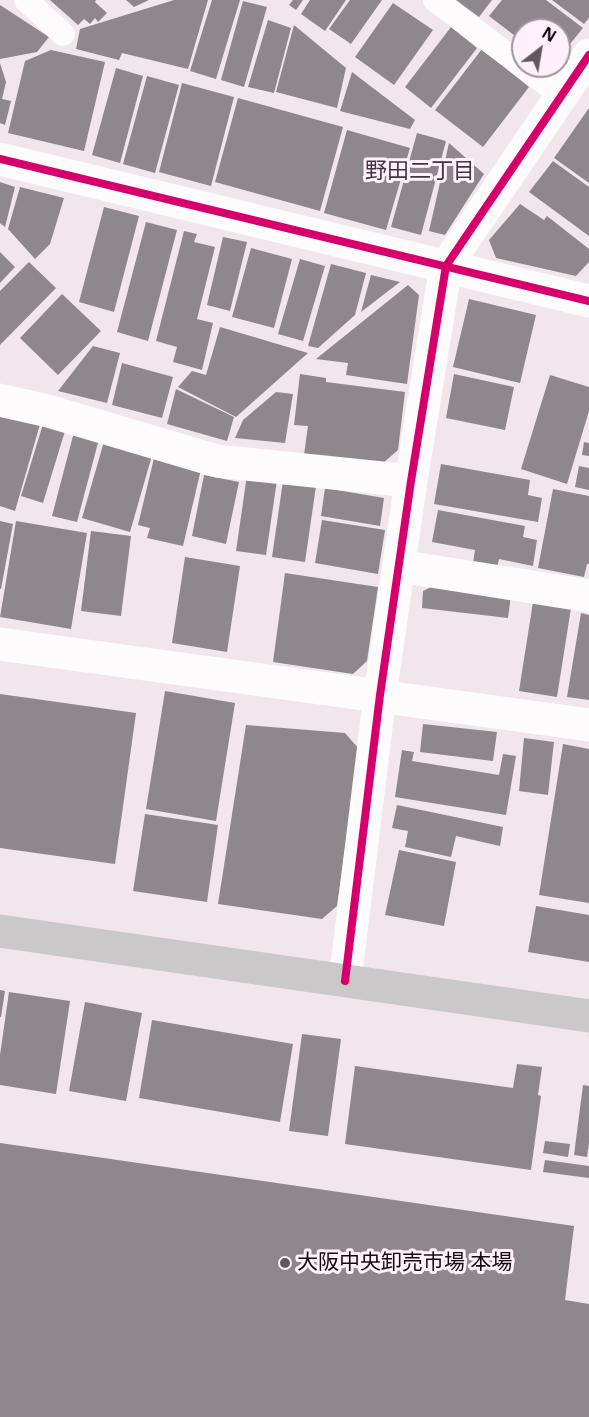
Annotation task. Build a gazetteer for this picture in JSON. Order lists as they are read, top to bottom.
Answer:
{
  "districts": ["野田二丁目"],
  "places": ["大阪中央卸売市場 本場"],
  "north": "top right"
}
